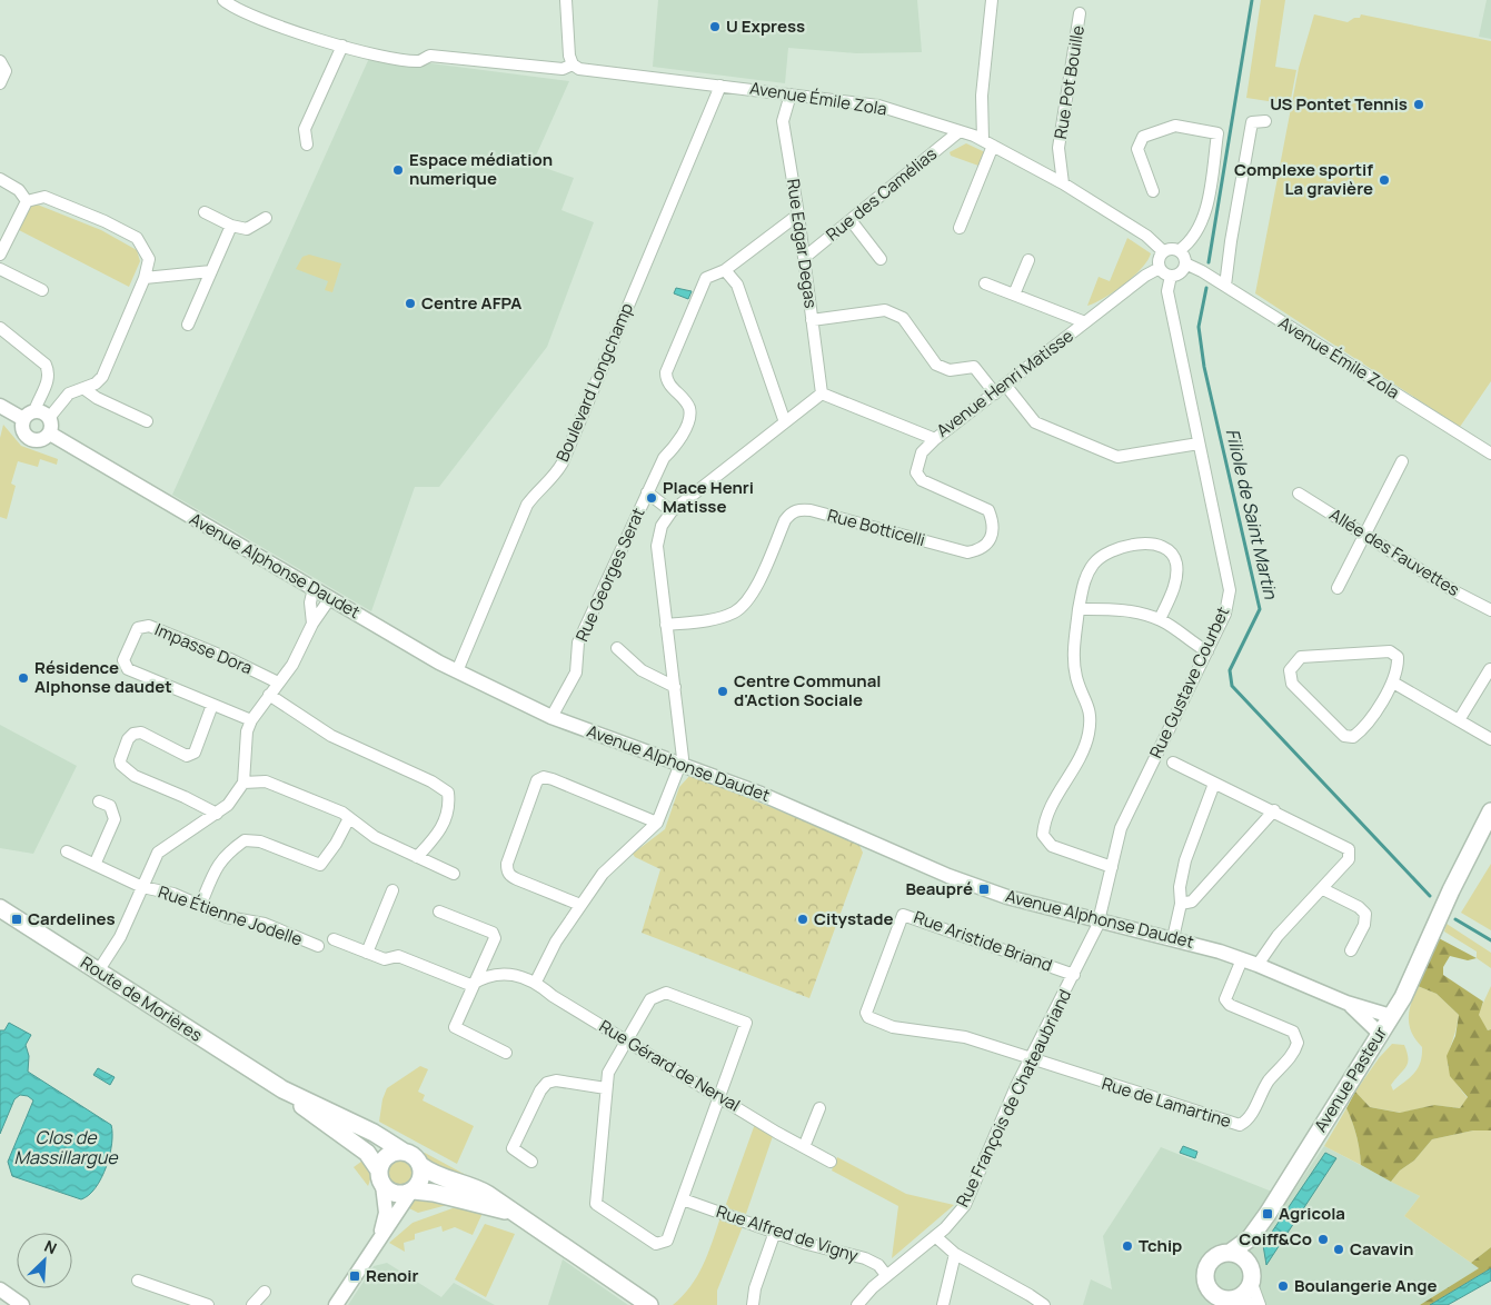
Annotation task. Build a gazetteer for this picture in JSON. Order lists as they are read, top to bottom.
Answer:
{
  "streets": {
    "main road": ["Route de Morières", "Avenue Pasteur"],
    "street": [
      "Rue Pot Bouille",
      "Avenue Émile Zola",
      "Rue des Camélias",
      "Rue Edgar Degas",
      "Boulevard Longchamp",
      "Avenue Henri Matisse",
      "Rue Botticelli",
      "Allée des Fauvettes",
      "Avenue Alphonse Daudet",
      "Rue Georges Serat",
      "Impasse Dora",
      "Rue Gustave Courbet",
      "Rue Étienne Jodelle",
      "Rue Aristide Briand",
      "Rue Gérard de Nerval",
      "Rue François de Chateaubriand",
      "Rue de Lamartine",
      "Rue Alfred de Vigny"
    ]
  },
  "crossings": [
    ["Rue Pot Bouille", "Avenue Émile Zola"],
    ["Avenue Émile Zola", "Rue des Camélias"],
    ["Avenue Émile Zola", "Rue Edgar Degas"],
    ["Avenue Émile Zola", "Boulevard Longchamp"],
    ["Avenue Émile Zola", "Avenue Henri Matisse"],
    ["Avenue Émile Zola", "Rue Gustave Courbet"],
    ["Rue des Camélias", "Rue Edgar Degas"],
    ["Rue Edgar Degas", "Avenue Henri Matisse"],
    ["Boulevard Longchamp", "Avenue Alphonse Daudet"],
    ["Avenue Henri Matisse", "Rue Botticelli"],
    ["Avenue Henri Matisse", "Rue Gustave Courbet"],
    ["Avenue Alphonse Daudet", "Rue Georges Serat"],
    ["Avenue Alphonse Daudet", "Rue Gustave Courbet"],
    ["Avenue Alphonse Daudet", "Avenue Pasteur"],
    ["Avenue Alphonse Daudet", "Rue François de Chateaubriand"],
    ["Avenue Alphonse Daudet", "Rue de Lamartine"],
    ["Rue Gustave Courbet", "Rue François de Chateaubriand"],
    ["Rue Aristide Briand", "Rue François de Chateaubriand"],
    ["Rue Aristide Briand", "Rue de Lamartine"],
    ["Rue François de Chateaubriand", "Rue de Lamartine"],
    ["Rue François de Chateaubriand", "Rue Alfred de Vigny"]
  ],
  "water": ["Filiole de Saint Martin", "Clos de Massillargue"],
  "places": {
    "other": [
      "U Express",
      "US Pontet Tennis",
      "Espace médiation numerique",
      "Complexe sportif La gravière",
      "Centre AFPA",
      "Place Henri Matisse",
      "Résidence Alphonse daudet",
      "Centre Communal d'Action Sociale",
      "Citystade",
      "Coiff&Co",
      "Tchip",
      "Cavavin",
      "Boulangerie Ange"
    ],
    "transit": [
      "Beaupré",
      "Cardelines",
      "Agricola",
      "Renoir"
    ]
  },
  "north": "top right"
}
